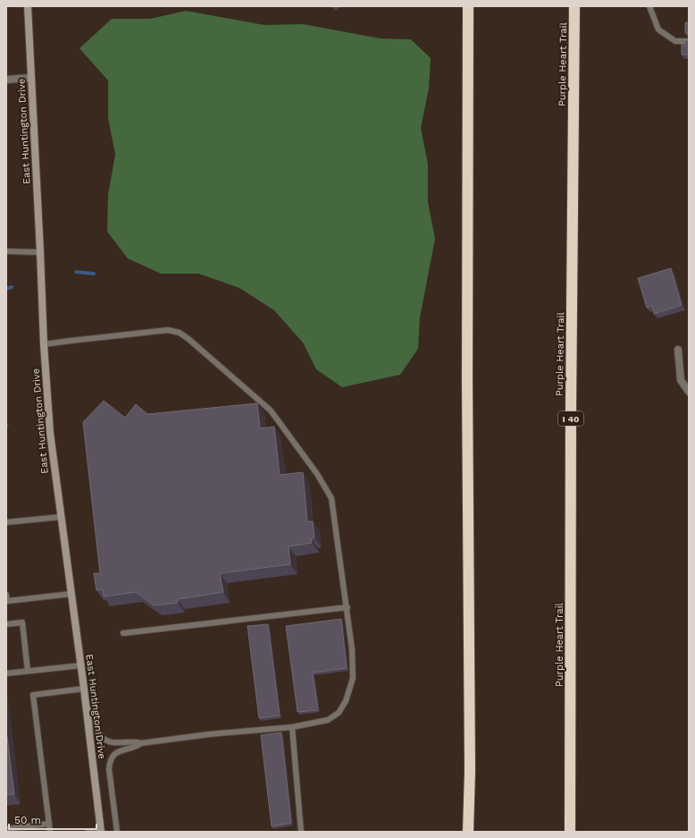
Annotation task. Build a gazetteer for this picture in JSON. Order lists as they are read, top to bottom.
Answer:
{
  "streets": {
    "highway": ["Purple Heart Trail", "I 40"],
    "street": ["East Huntington Drive"]
  },
  "scale_bar": "50 m"
}
